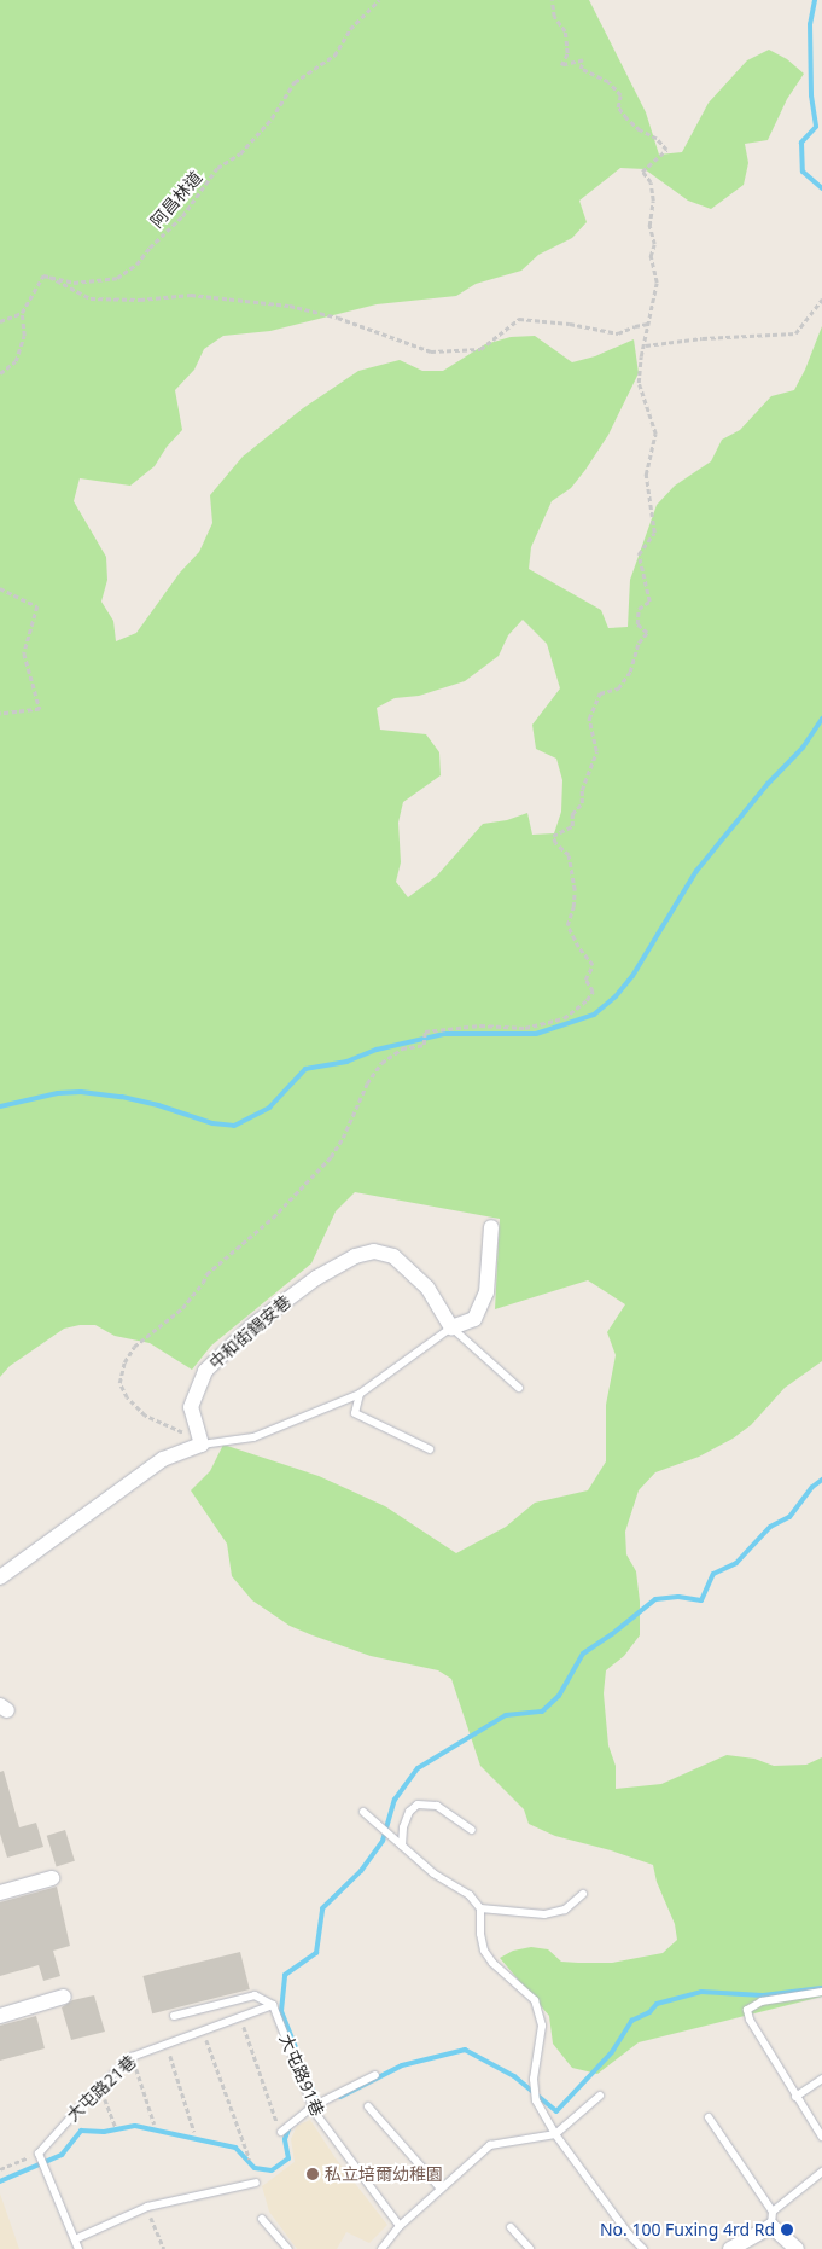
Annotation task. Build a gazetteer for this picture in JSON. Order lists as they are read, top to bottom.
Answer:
{
  "streets": {
    "street": ["中和街錫安巷"],
    "lane": ["大屯路91巷", "大屯路21巷"],
    "path": ["阿昌林道"]
  },
  "crossings": [
    ["大屯路91巷", "大屯路21巷"]
  ],
  "places": ["私立培爾幼稚園", "No. 100 Fuxing 4rd Rd"]
}
